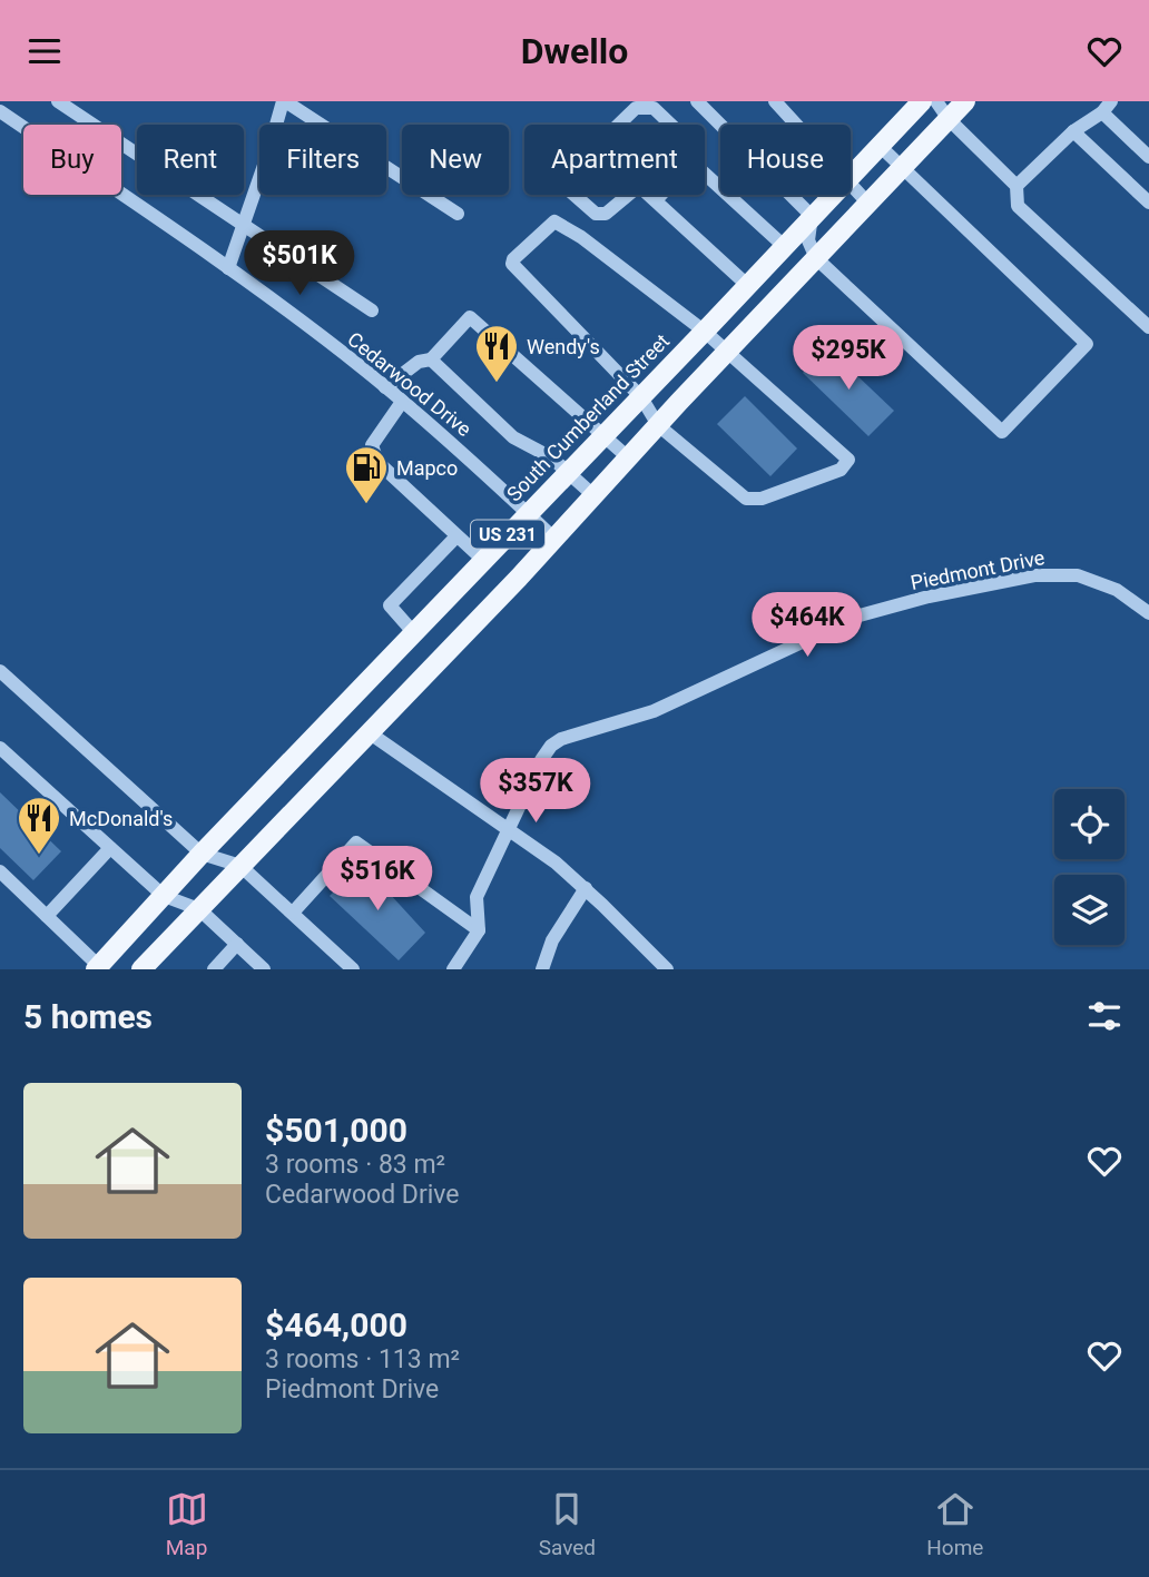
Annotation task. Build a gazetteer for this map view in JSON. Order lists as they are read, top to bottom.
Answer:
{
  "streets": {
    "main road": ["South Cumberland Street", "US 231"],
    "street": ["Cedarwood Drive", "Piedmont Drive"]
  },
  "crossings": [
    ["Cedarwood Drive", "South Cumberland Street"],
    ["Cedarwood Drive", "US 231"]
  ],
  "places": {
    "restaurant": ["Wendy's", "McDonald's"],
    "fuel station": ["Mapco"]
  },
  "page": {
    "header": "Dwello",
    "chip": [
      "Buy",
      "Rent",
      "Filters",
      "New",
      "Apartment",
      "House"
    ],
    "price": [
      "$501K",
      "$295K",
      "$464K",
      "$357K",
      "$516K"
    ],
    "heading": "5 homes",
    "list": [
      {
        "name": "$501,000",
        "note": "3 rooms · 83 m² · Cedarwood Drive"
      },
      {
        "name": "$464,000",
        "note": "3 rooms · 113 m² · Piedmont Drive"
      }
    ],
    "tabs": ["Map", "Saved", "Home"]
  }
}
